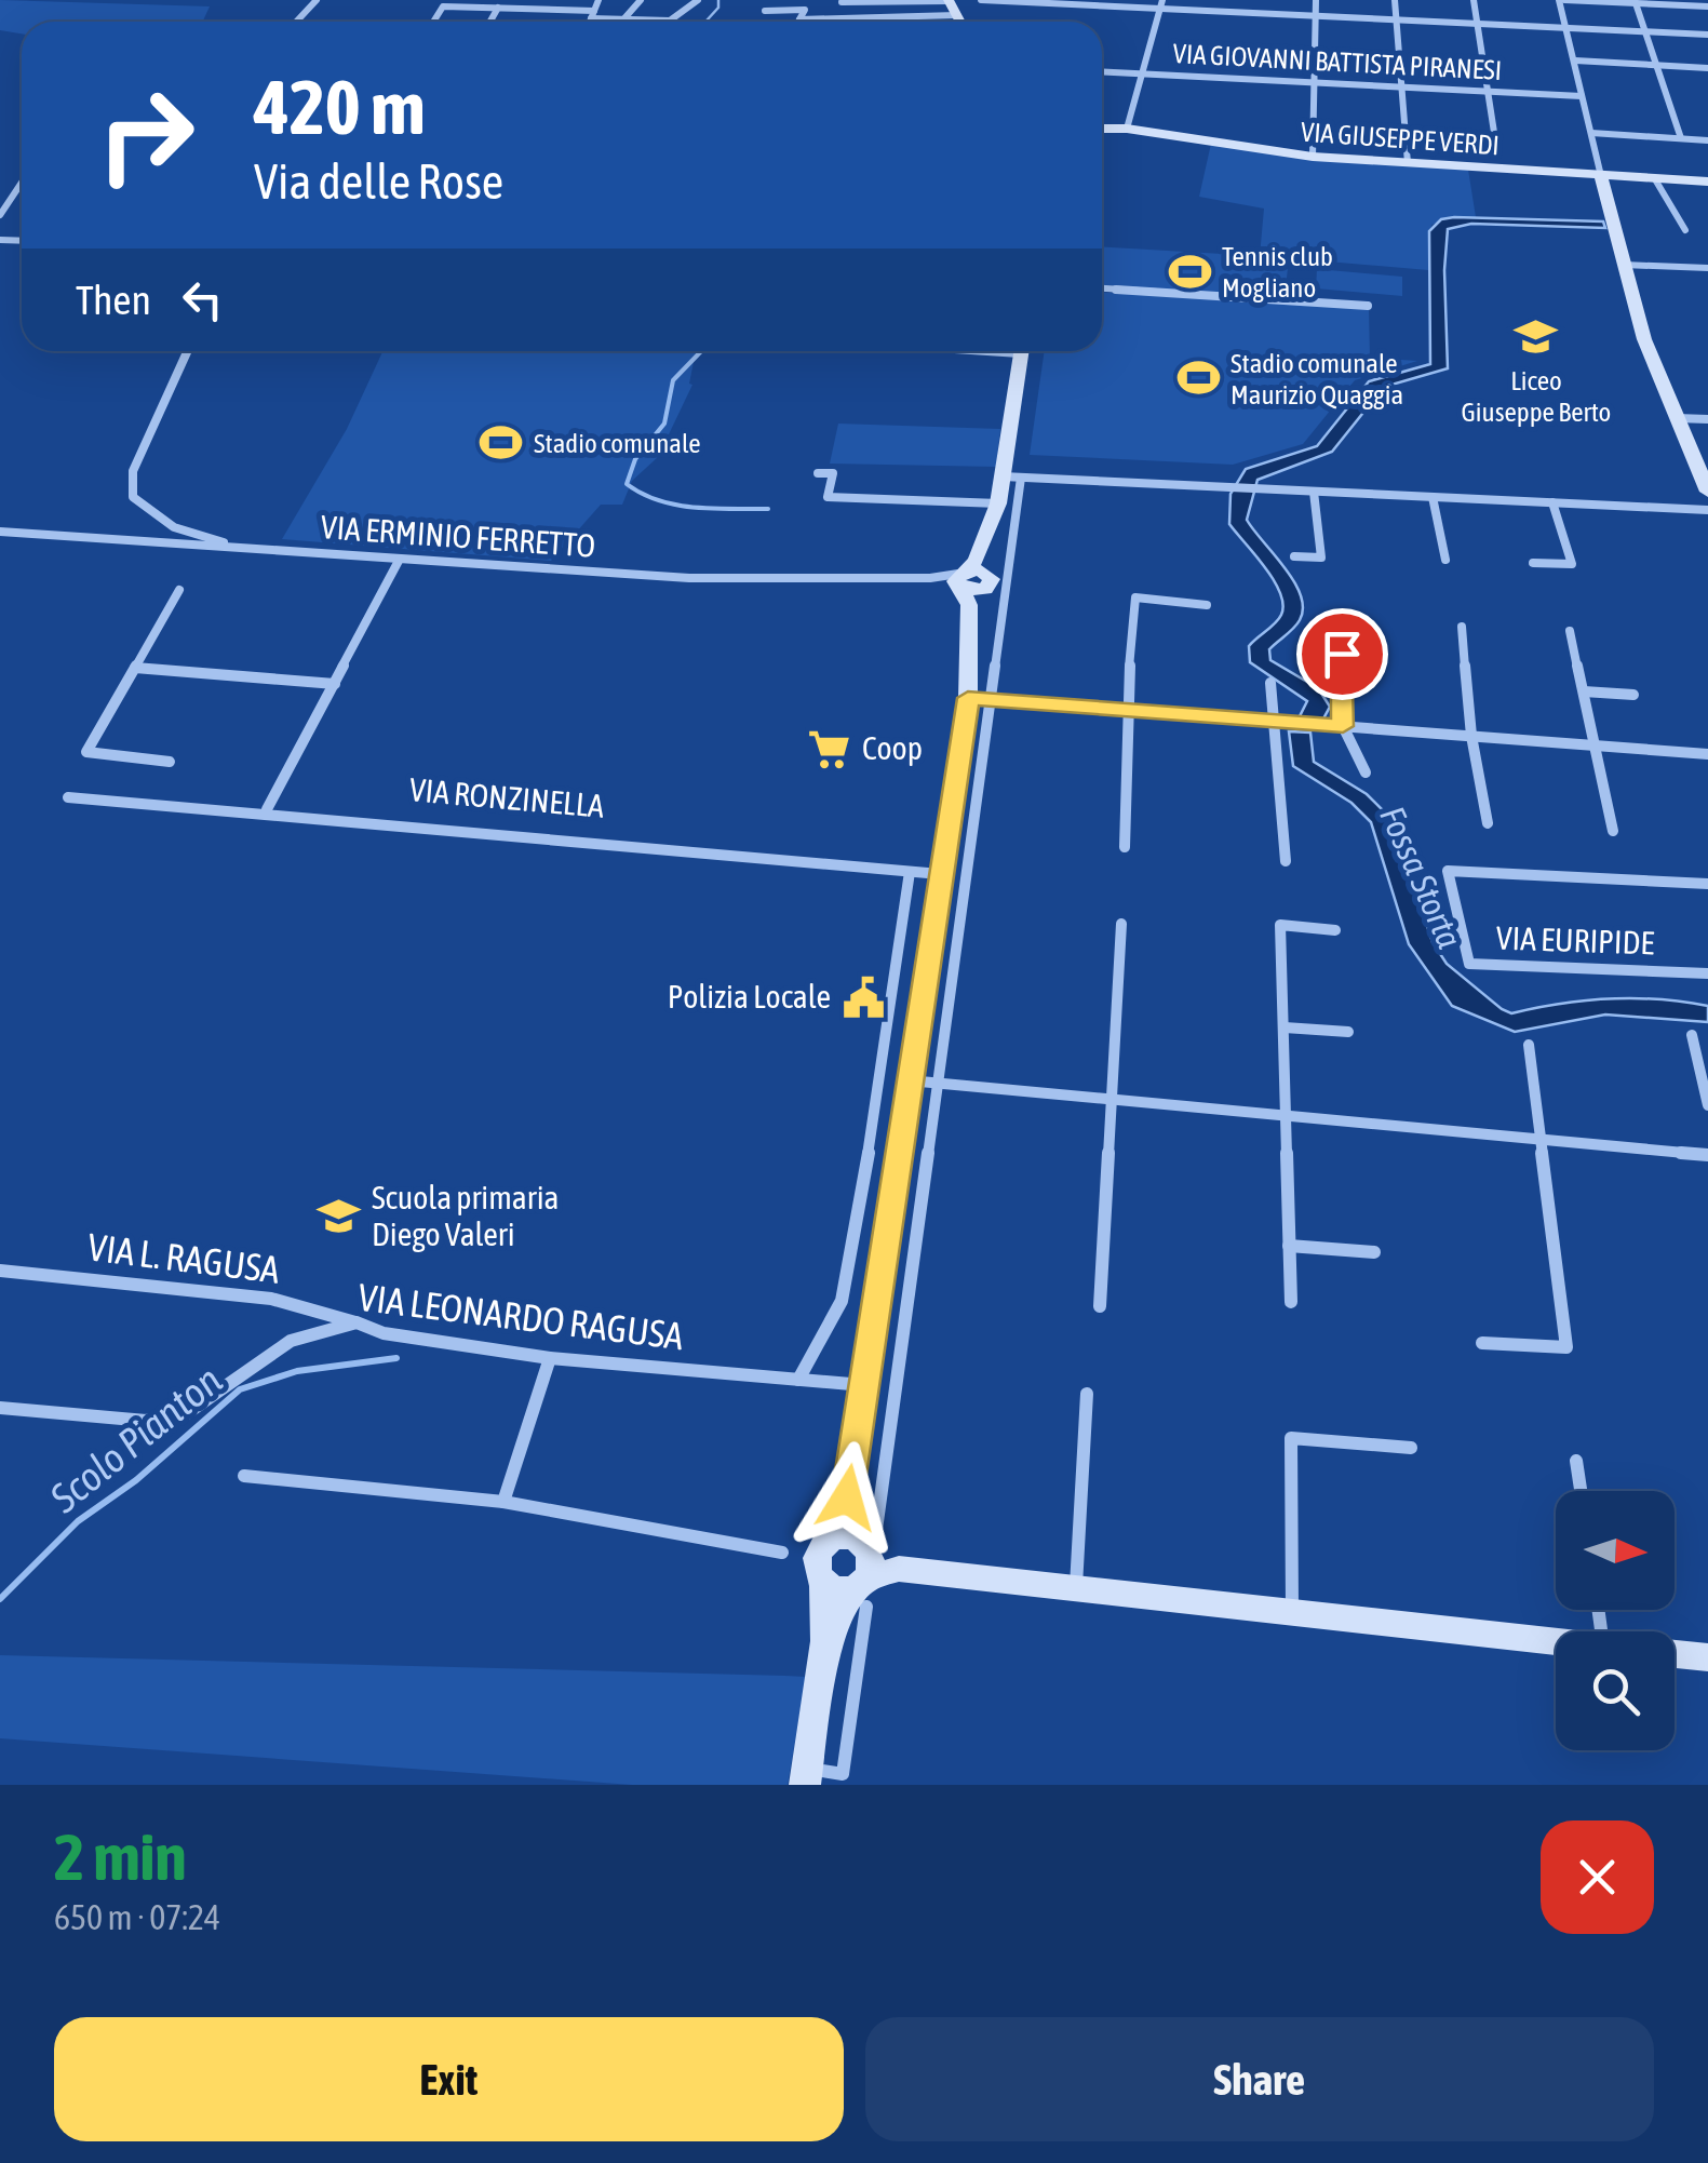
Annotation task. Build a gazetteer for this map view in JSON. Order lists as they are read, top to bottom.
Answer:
{
  "streets": {
    "street": [
      "VIA GIOVANNI BATTISTA PIRANESI",
      "VIA GIUSEPPE VERDI",
      "VIA ERMINIO FERRETTO",
      "VIA RONZINELLA",
      "VIA EURIPIDE",
      "VIA L. RAGUSA",
      "VIA LEONARDO RAGUSA"
    ]
  },
  "crossings": [
    ["VIA L. RAGUSA", "VIA LEONARDO RAGUSA"]
  ],
  "water": ["Fossa Storta", "Scolo Pianton"],
  "places": {
    "sports": ["Tennis club Mogliano", "Stadio comunale Maurizio Quaggia", "Stadio comunale"],
    "school or university": ["Liceo Giuseppe Berto", "Scuola primaria Diego Valeri"],
    "supermarket": ["Coop"],
    "public building": ["Polizia Locale"]
  },
  "north": "right",
  "page": {
    "turn": ["420 m", "Via delle Rose"],
    "then": "Then",
    "heading": ["2 min", "650 m · 07:24"],
    "buttons": ["Exit", "Share"]
  }
}
